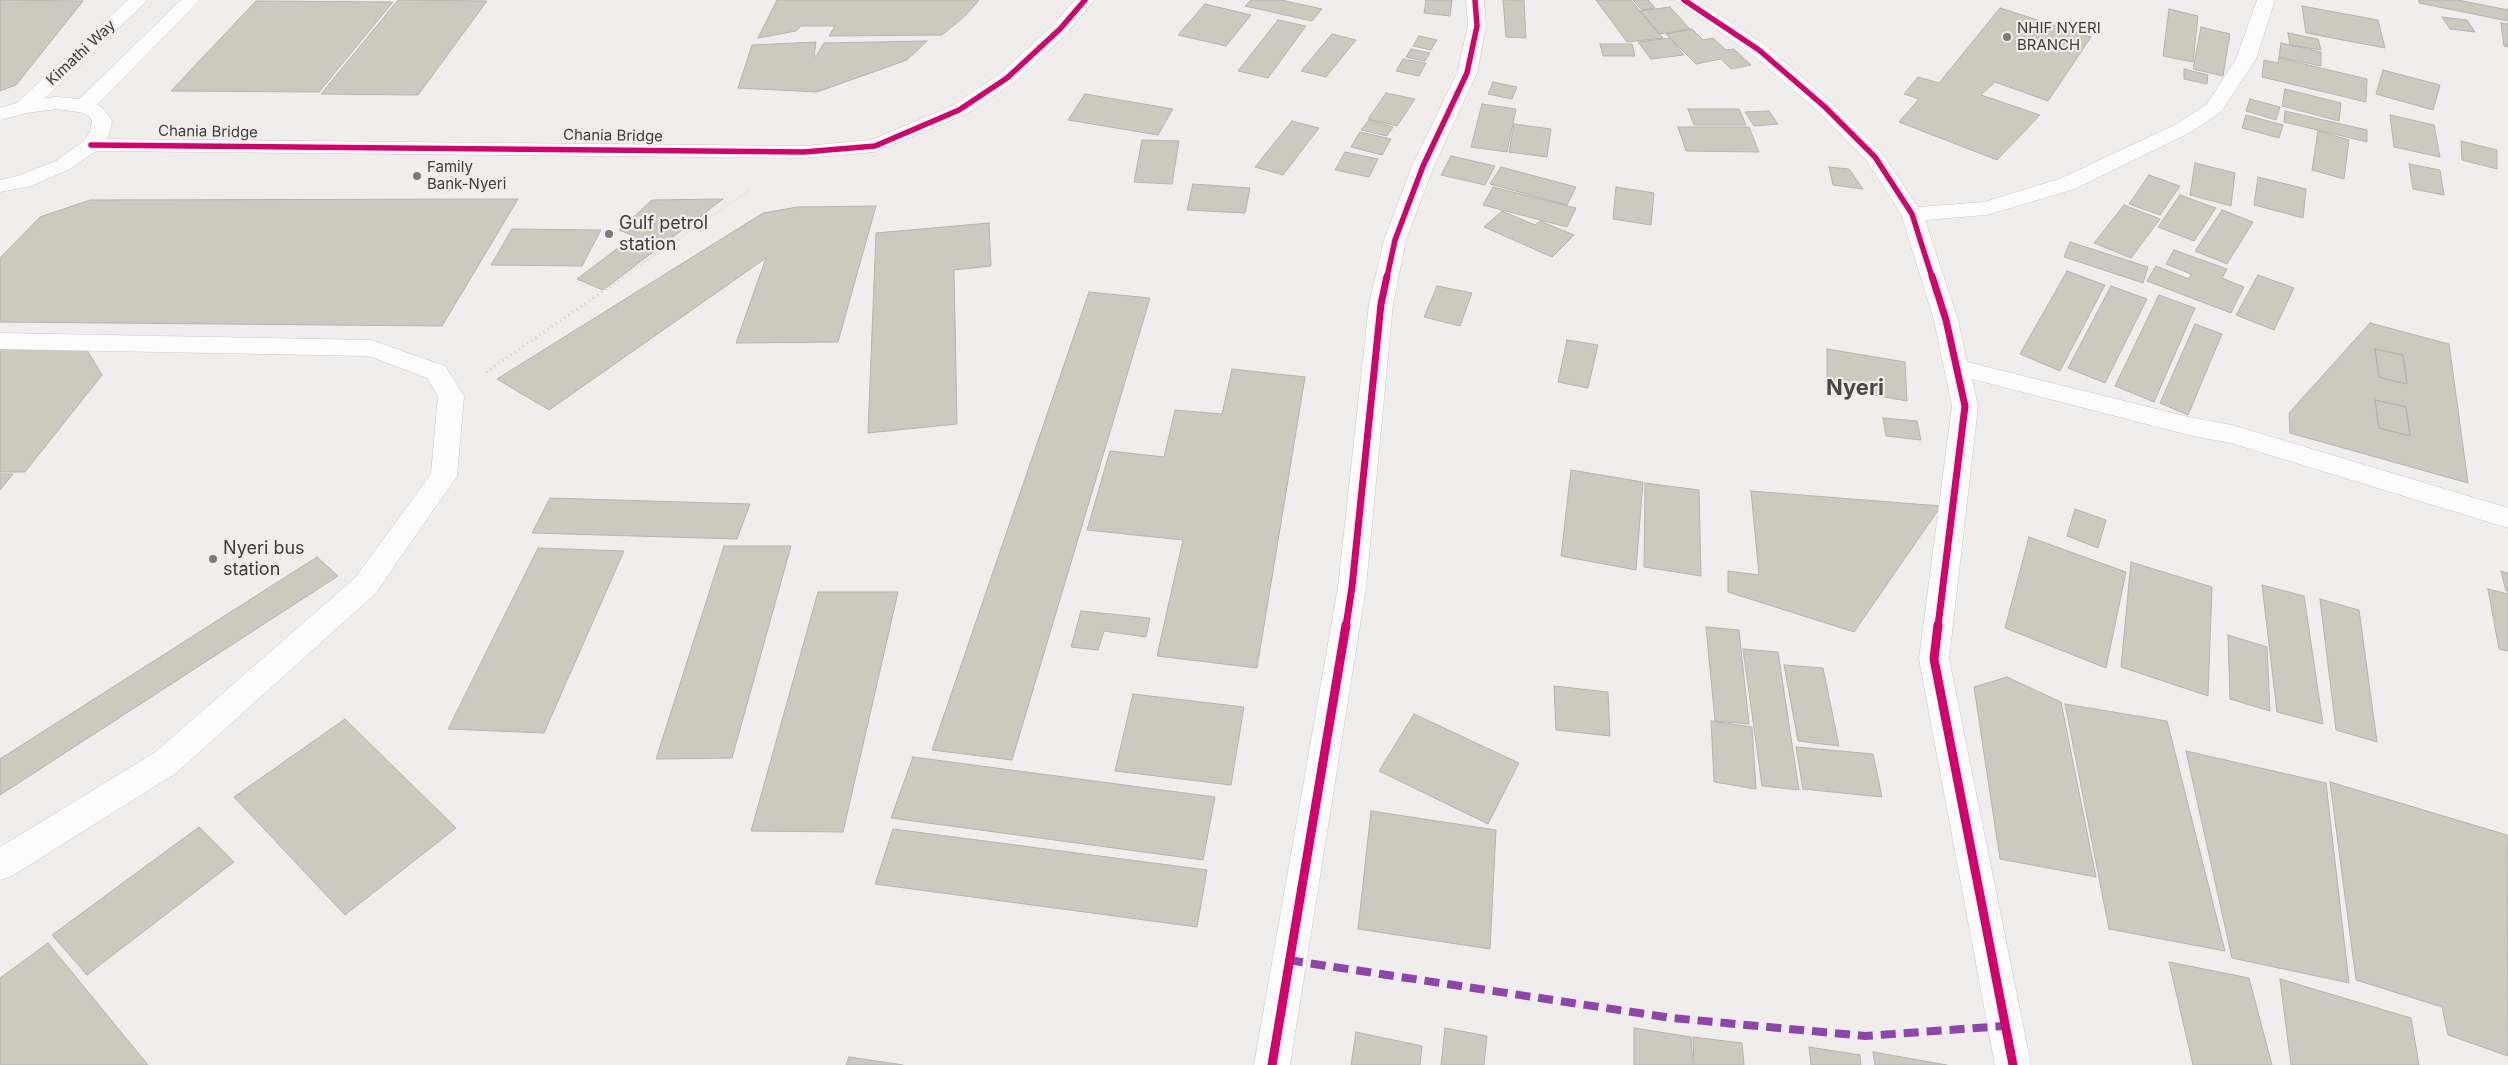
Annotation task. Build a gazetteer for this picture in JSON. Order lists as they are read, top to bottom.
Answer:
{
  "streets": {
    "street": ["Kimathi Way", "Chania Bridge"]
  },
  "districts": ["Nyeri"],
  "places": [
    "NHIF NYERI BRANCH",
    "Family Bank-Nyeri",
    "Gulf petrol station",
    "Nyeri bus station"
  ]
}
